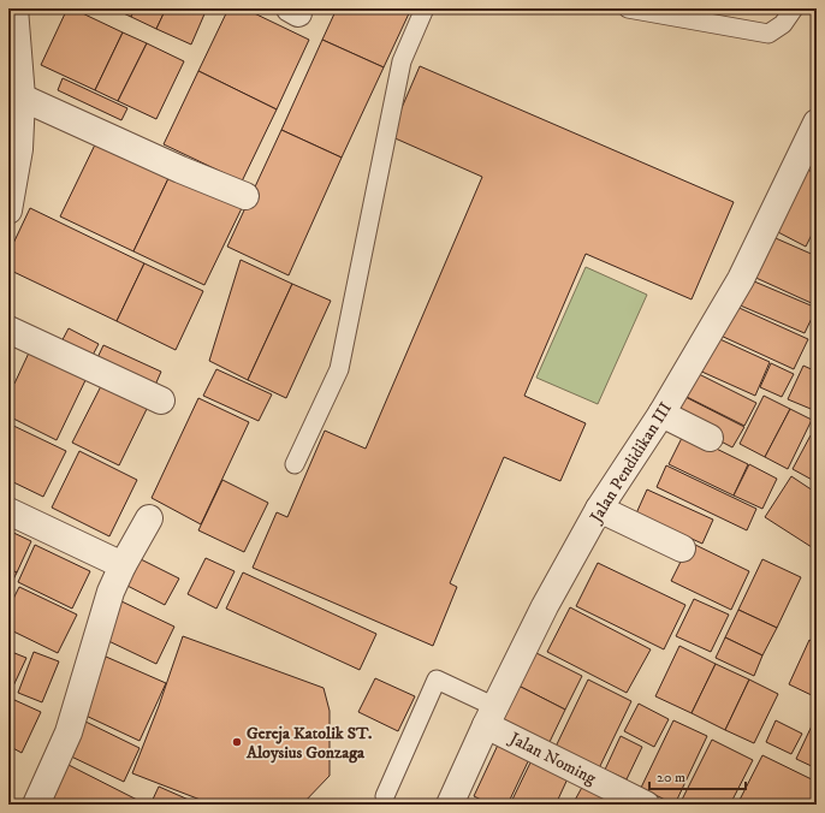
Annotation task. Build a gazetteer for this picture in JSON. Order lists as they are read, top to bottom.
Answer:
{
  "streets": {
    "street": ["Jalan Pendidikan III", "Jalan Noming"]
  },
  "crossings": [
    ["Jalan Pendidikan III", "Jalan Noming"]
  ],
  "places": ["Gereja Katolik ST. Aloysius Gonzaga"],
  "scale_bar": "20 m"
}
